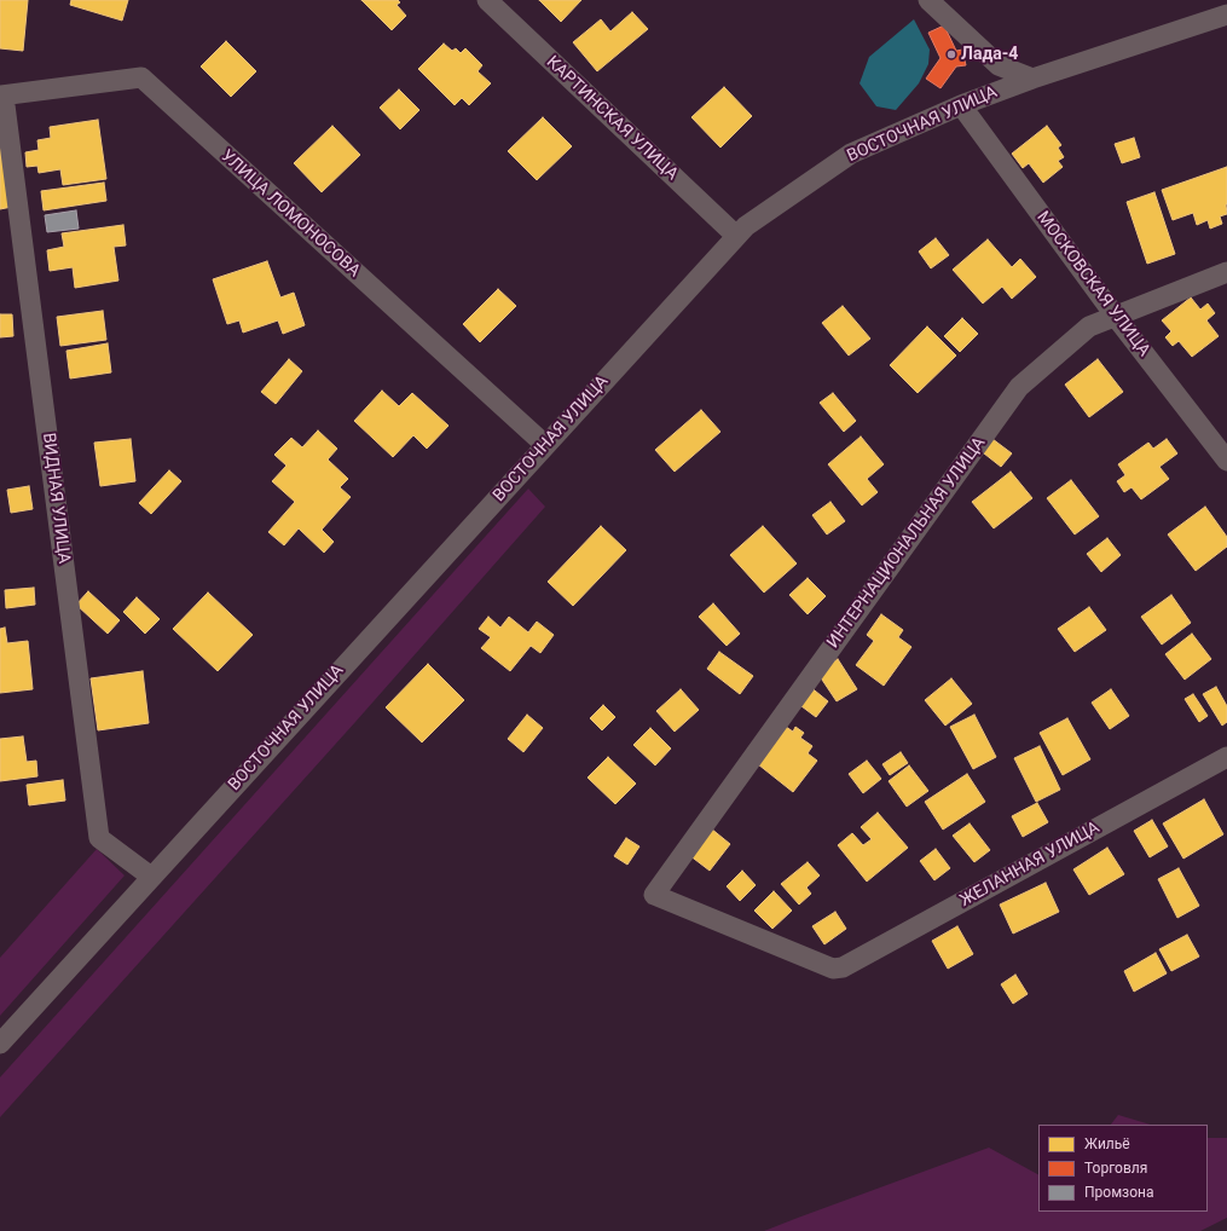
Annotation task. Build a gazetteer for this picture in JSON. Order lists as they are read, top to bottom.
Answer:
{
  "streets": {
    "street": [
      "КАРТИНСКАЯ УЛИЦА",
      "ВОСТОЧНАЯ УЛИЦА",
      "УЛИЦА ЛОМОНОСОВА",
      "МОСКОВСКАЯ УЛИЦА",
      "ВИДНАЯ УЛИЦА",
      "ИНТЕРНАЦИОНАЛЬНАЯ УЛИЦА",
      "ЖЕЛАННАЯ УЛИЦА"
    ]
  },
  "crossings": [
    ["КАРТИНСКАЯ УЛИЦА", "ВОСТОЧНАЯ УЛИЦА"],
    ["ВОСТОЧНАЯ УЛИЦА", "УЛИЦА ЛОМОНОСОВА"],
    ["ВОСТОЧНАЯ УЛИЦА", "МОСКОВСКАЯ УЛИЦА"],
    ["ВОСТОЧНАЯ УЛИЦА", "ВИДНАЯ УЛИЦА"],
    ["УЛИЦА ЛОМОНОСОВА", "ВИДНАЯ УЛИЦА"],
    ["МОСКОВСКАЯ УЛИЦА", "ИНТЕРНАЦИОНАЛЬНАЯ УЛИЦА"],
    ["ИНТЕРНАЦИОНАЛЬНАЯ УЛИЦА", "ЖЕЛАННАЯ УЛИЦА"]
  ],
  "places": ["Лада-4"],
  "legend": ["Жильё", "Торговля", "Промзона"]
}
